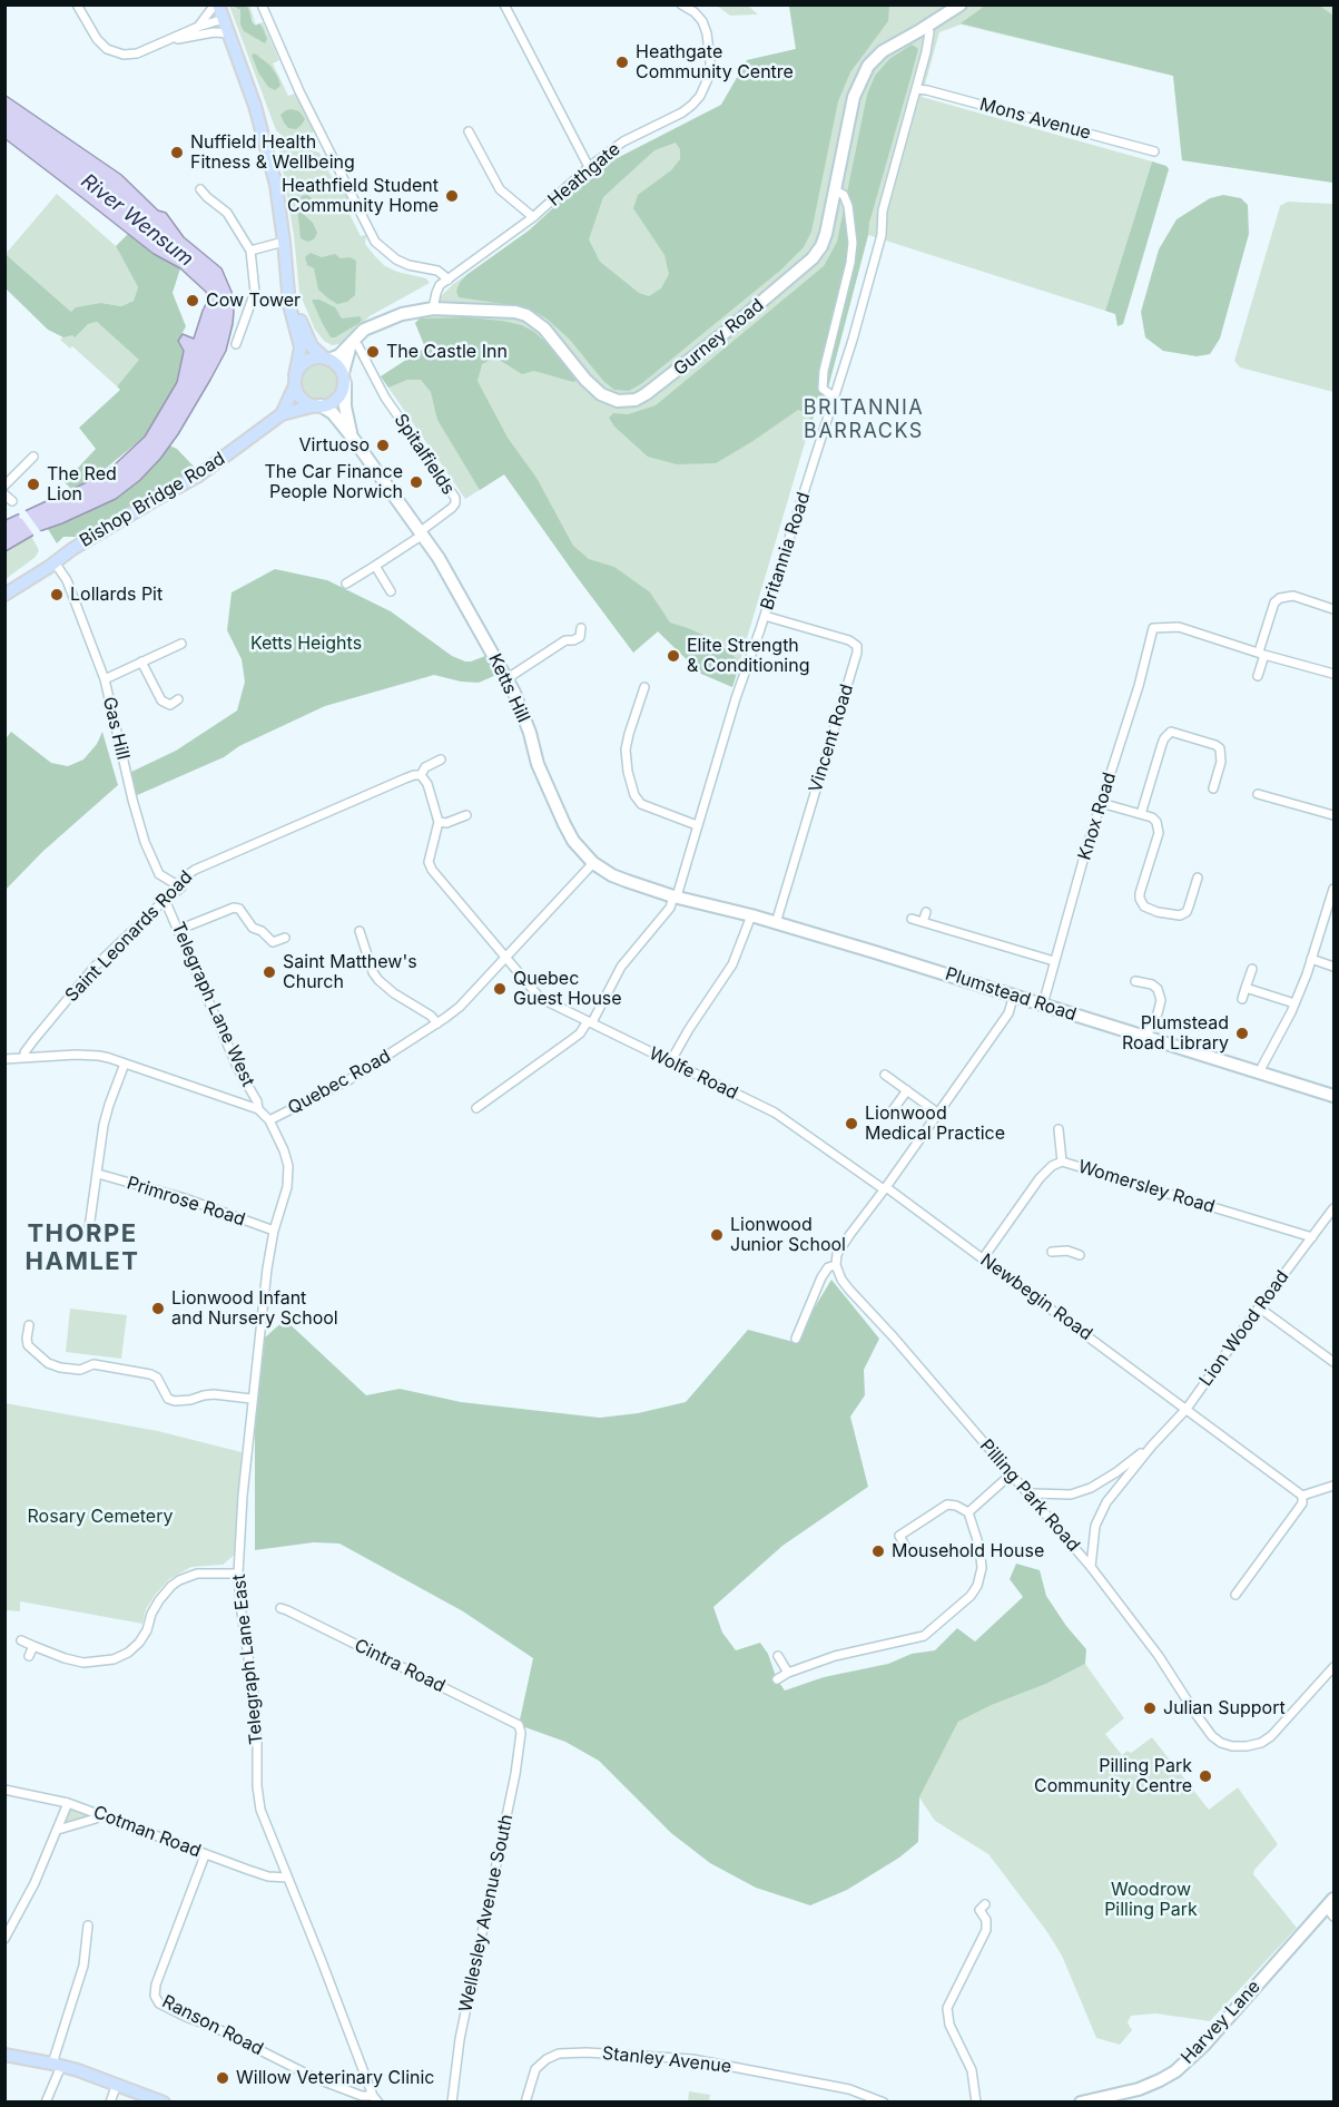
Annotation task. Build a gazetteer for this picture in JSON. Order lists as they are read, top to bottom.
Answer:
{
  "streets": {
    "main road": [
      "Gurney Road",
      "Bishop Bridge Road",
      "Ketts Hill",
      "Plumstead Road",
      "Harvey Lane"
    ],
    "street": [
      "Mons Avenue",
      "Heathgate",
      "Spitalfields",
      "Britannia Road",
      "Gas Hill",
      "Vincent Road",
      "Knox Road",
      "Saint Leonards Road",
      "Telegraph Lane West",
      "Wolfe Road",
      "Quebec Road",
      "Womersley Road",
      "Primrose Road",
      "Newbegin Road",
      "Lion Wood Road",
      "Pilling Park Road",
      "Telegraph Lane East",
      "Cintra Road",
      "Cotman Road",
      "Wellesley Avenue South",
      "Ranson Road",
      "Stanley Avenue"
    ]
  },
  "crossings": [
    ["Mons Avenue", "Britannia Road"],
    ["Heathgate", "Gurney Road"],
    ["Gurney Road", "Spitalfields"],
    ["Gurney Road", "Bishop Bridge Road"],
    ["Gurney Road", "Britannia Road"],
    ["Gurney Road", "Ketts Hill"],
    ["Spitalfields", "Ketts Hill"],
    ["Bishop Bridge Road", "Ketts Hill"],
    ["Bishop Bridge Road", "Gas Hill"],
    ["Britannia Road", "Ketts Hill"],
    ["Britannia Road", "Vincent Road"],
    ["Britannia Road", "Plumstead Road"],
    ["Britannia Road", "Wolfe Road"],
    ["Ketts Hill", "Plumstead Road"],
    ["Ketts Hill", "Quebec Road"],
    ["Gas Hill", "Saint Leonards Road"],
    ["Vincent Road", "Plumstead Road"],
    ["Knox Road", "Plumstead Road"],
    ["Saint Leonards Road", "Telegraph Lane West"],
    ["Saint Leonards Road", "Quebec Road"],
    ["Telegraph Lane West", "Quebec Road"],
    ["Wolfe Road", "Quebec Road"],
    ["Wolfe Road", "Newbegin Road"],
    ["Quebec Road", "Telegraph Lane East"],
    ["Womersley Road", "Newbegin Road"],
    ["Womersley Road", "Lion Wood Road"],
    ["Primrose Road", "Telegraph Lane East"],
    ["Newbegin Road", "Lion Wood Road"],
    ["Lion Wood Road", "Pilling Park Road"],
    ["Telegraph Lane East", "Cotman Road"],
    ["Telegraph Lane East", "Ranson Road"],
    ["Cintra Road", "Wellesley Avenue South"],
    ["Cotman Road", "Ranson Road"]
  ],
  "districts": ["BRITANNIA BARRACKS", "THORPE HAMLET"],
  "water": ["River Wensum"],
  "parks": ["Ketts Heights", "Rosary Cemetery", "Woodrow Pilling Park"],
  "places": [
    "Heathgate Community Centre",
    "Nuffield Health Fitness & Wellbeing",
    "Heathfield Student Community Home",
    "Cow Tower",
    "The Castle Inn",
    "Virtuoso",
    "The Car Finance People Norwich",
    "The Red Lion",
    "Lollards Pit",
    "Elite Strength & Conditioning",
    "Saint Matthew's Church",
    "Quebec Guest House",
    "Plumstead Road Library",
    "Lionwood Medical Practice",
    "Lionwood Junior School",
    "Lionwood Infant and Nursery School",
    "Mousehold House",
    "Julian Support",
    "Pilling Park Community Centre",
    "Willow Veterinary Clinic"
  ]
}
